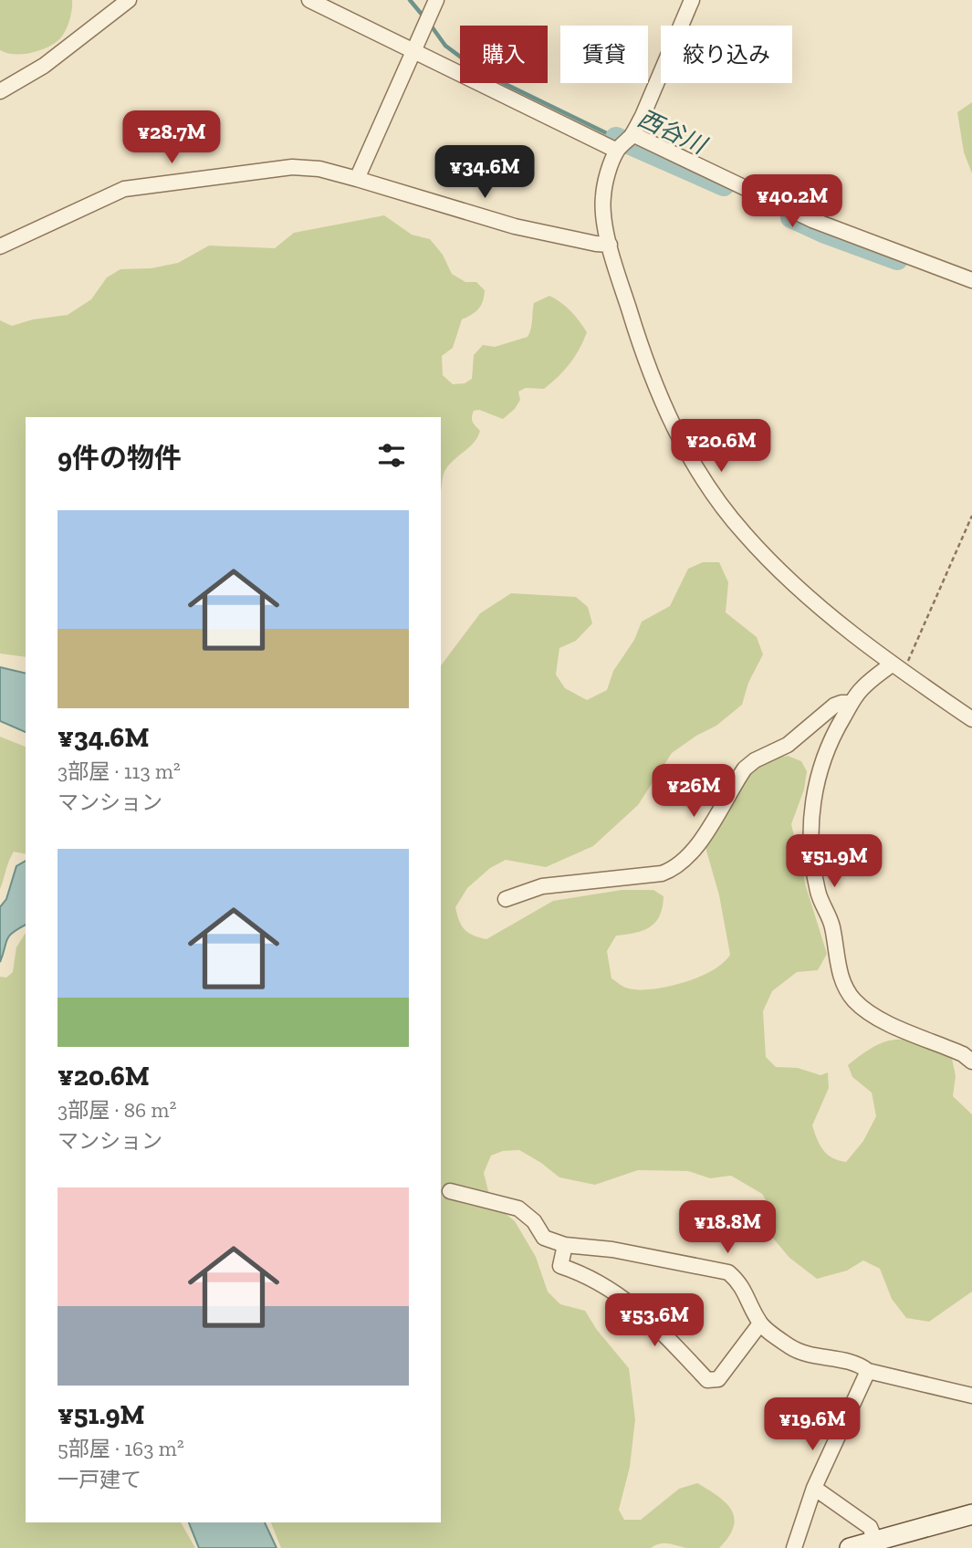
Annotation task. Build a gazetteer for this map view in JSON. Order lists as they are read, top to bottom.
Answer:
{
  "water": ["西谷川"],
  "page": {
    "chip": ["購入", "賃貸", "絞り込み"],
    "price": [
      "¥28.7M",
      "¥34.6M",
      "¥40.2M",
      "¥20.6M",
      "¥26M",
      "¥51.9M",
      "¥18.8M",
      "¥53.6M",
      "¥19.6M"
    ],
    "heading": "9件の物件",
    "list": [
      {
        "name": "¥34.6M",
        "note": "3部屋 · 113 m² · マンション"
      },
      {
        "name": "¥20.6M",
        "note": "3部屋 · 86 m² · マンション"
      },
      {
        "name": "¥51.9M",
        "note": "5部屋 · 163 m² · 一戸建て"
      }
    ]
  }
}
